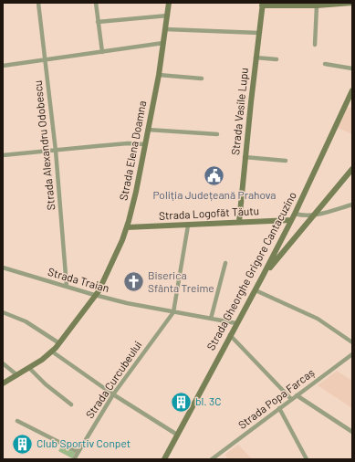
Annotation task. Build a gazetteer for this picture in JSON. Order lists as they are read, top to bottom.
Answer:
{
  "streets": {
    "street": [
      "Strada Vasile Lupu",
      "Strada Alexandru Odobescu",
      "Strada Elena Doamna",
      "Strada Logofăt Tăutu",
      "Strada Gheorghe Grigore Cantacuzino",
      "Strada Traian",
      "Strada Curcubeului",
      "Strada Popa Farcaș"
    ]
  },
  "crossings": [
    ["Strada Vasile Lupu", "Strada Logofăt Tăutu"],
    ["Strada Alexandru Odobescu", "Strada Traian"],
    ["Strada Elena Doamna", "Strada Logofăt Tăutu"],
    ["Strada Elena Doamna", "Strada Traian"],
    ["Strada Logofăt Tăutu", "Strada Gheorghe Grigore Cantacuzino"],
    ["Strada Gheorghe Grigore Cantacuzino", "Strada Traian"],
    ["Strada Traian", "Strada Curcubeului"]
  ],
  "places": {
    "public building": ["Poliția Județeană Prahova"],
    "church": ["Biserica Sfânta Treime"],
    "building": ["bl. 3C", "Club Sportiv Conpet"]
  }
}
